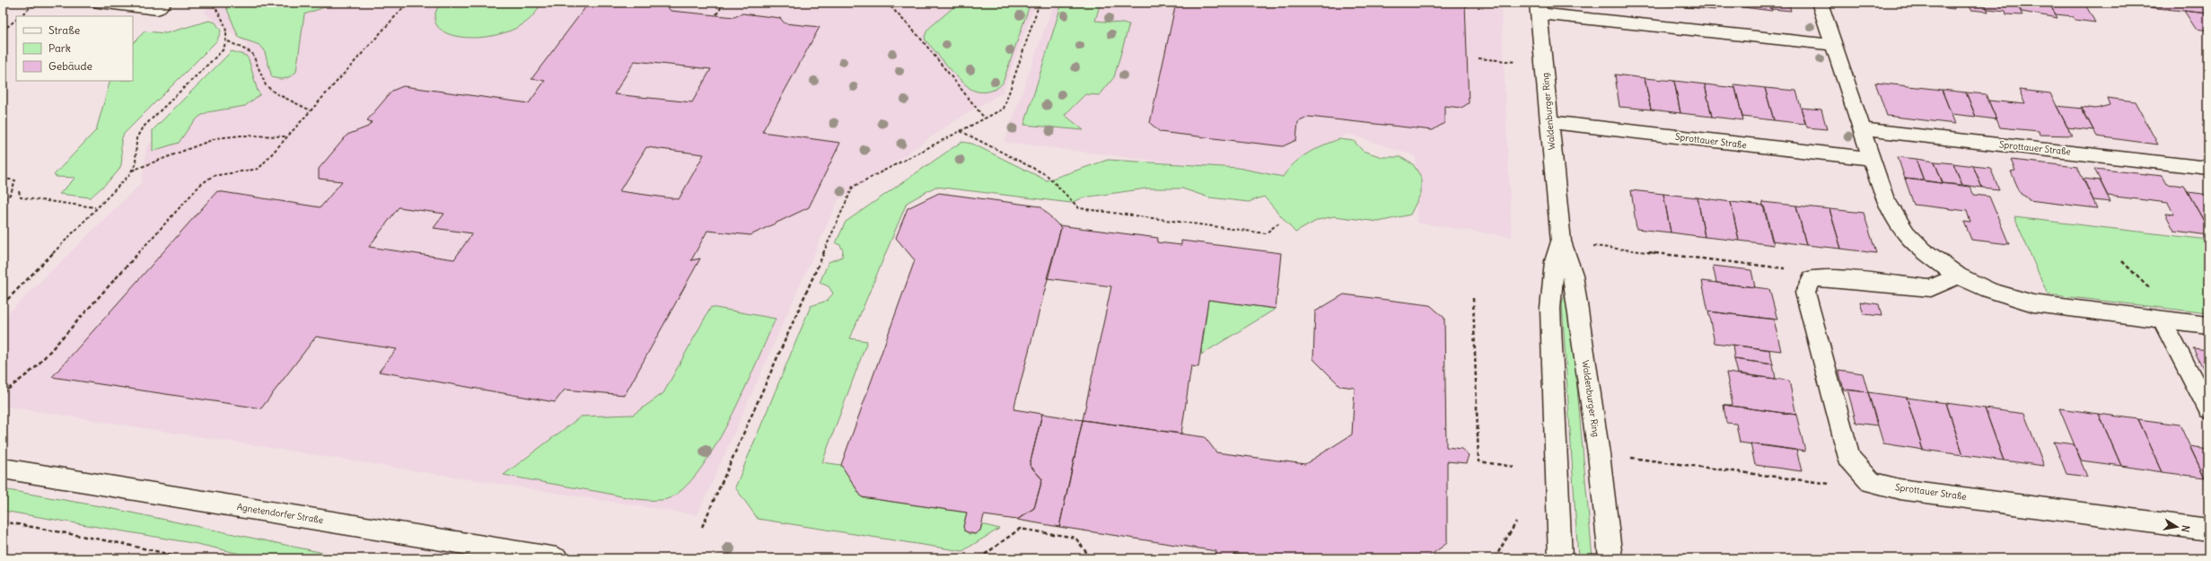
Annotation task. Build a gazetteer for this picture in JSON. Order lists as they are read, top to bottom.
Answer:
{
  "streets": {
    "street": ["Waldenburger Ring", "Sprottauer Straße", "Agnetendorfer Straße"]
  },
  "crossings": [
    ["Waldenburger Ring", "Sprottauer Straße"]
  ],
  "legend": ["Straße", "Park", "Gebäude"],
  "north": "right"
}
